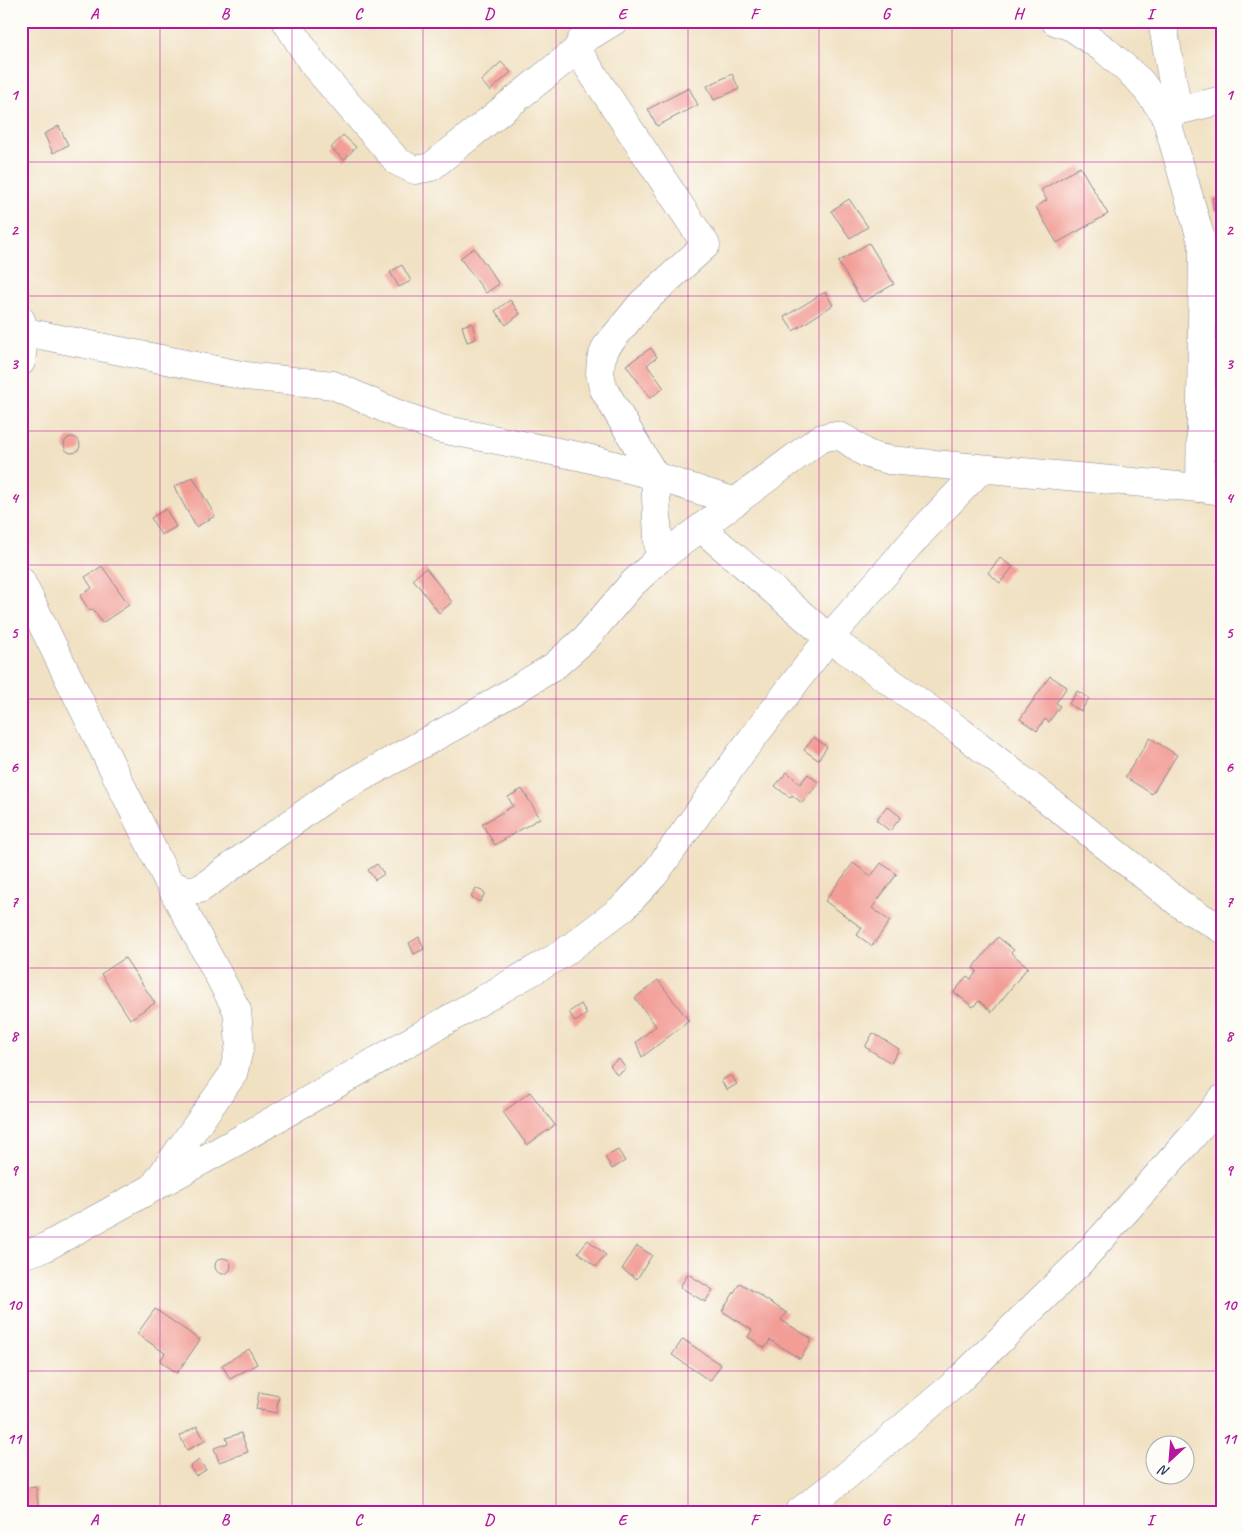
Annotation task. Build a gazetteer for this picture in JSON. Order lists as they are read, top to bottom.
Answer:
{
  "north": "bottom left",
  "grid": {
    "columns": [
      "A",
      "B",
      "C",
      "D",
      "E",
      "F",
      "G",
      "H",
      "I"
    ],
    "rows": [
      "1",
      "2",
      "3",
      "4",
      "5",
      "6",
      "7",
      "8",
      "9",
      "10",
      "11"
    ]
  }
}
